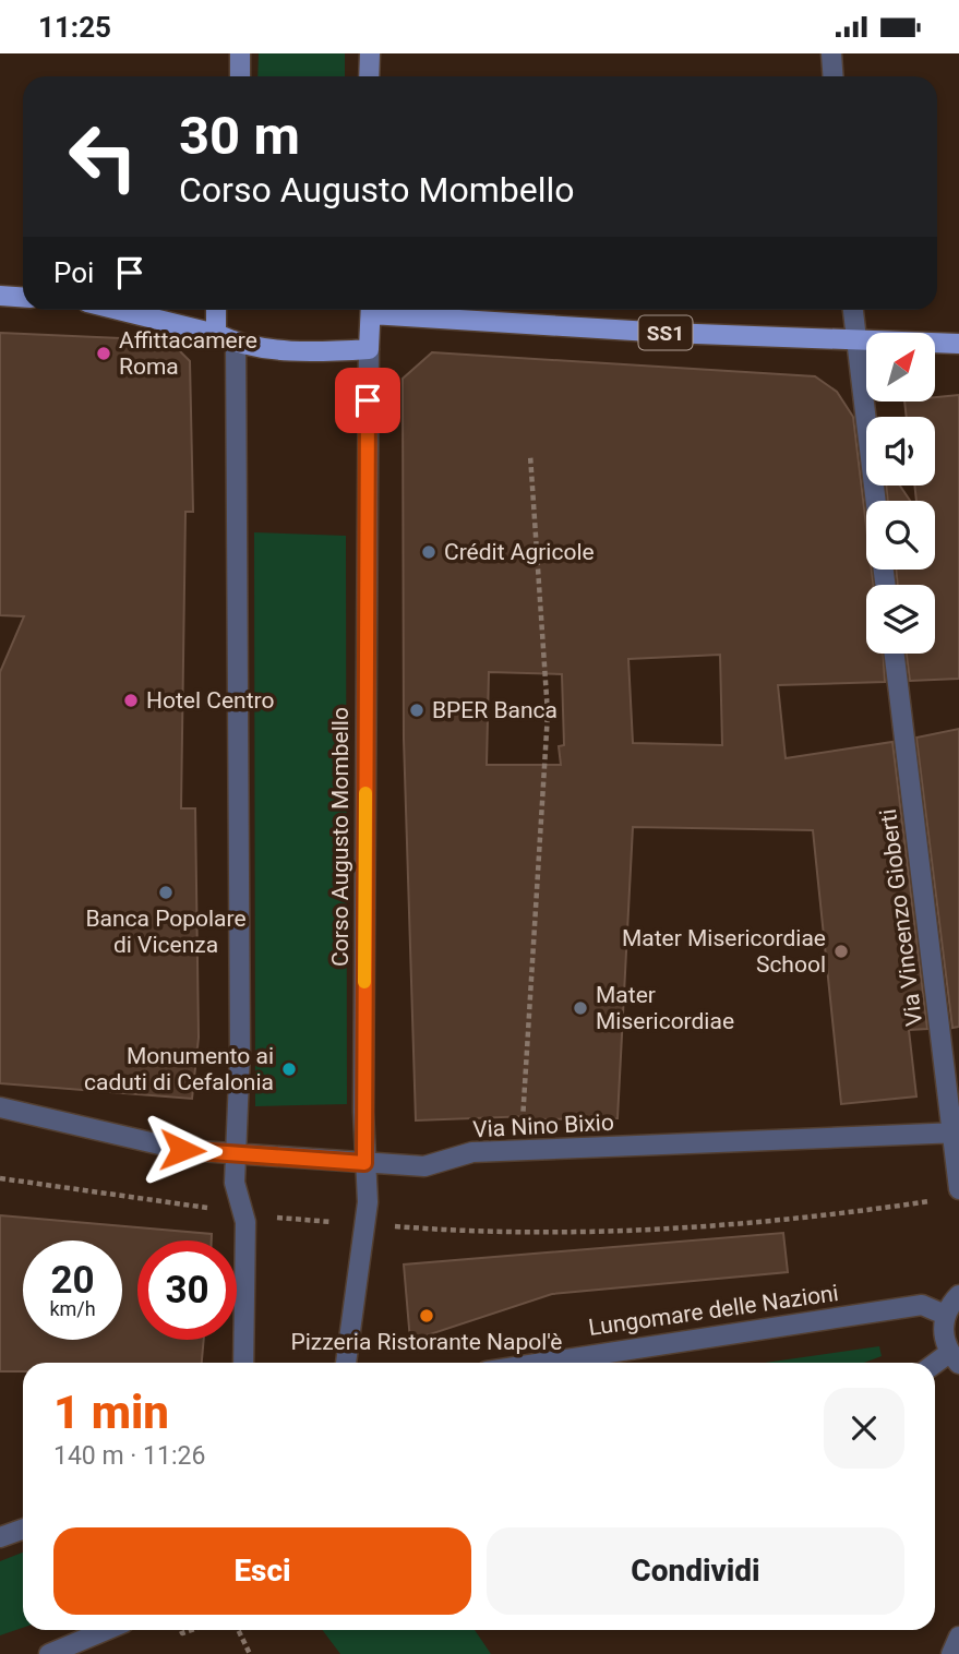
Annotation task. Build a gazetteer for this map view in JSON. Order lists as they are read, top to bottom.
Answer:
{
  "streets": {
    "main road": ["SS1", "Corso Augusto Mombello"],
    "street": ["Via Vincenzo Gioberti", "Via Nino Bixio", "Lungomare delle Nazioni"]
  },
  "crossings": [
    ["Corso Augusto Mombello", "Via Nino Bixio"],
    ["Via Vincenzo Gioberti", "Via Nino Bixio"]
  ],
  "places": [
    "Affittacamere Roma",
    "Crédit Agricole",
    "Hotel Centro",
    "BPER Banca",
    "Banca Popolare di Vicenza",
    "Mater Misericordiae School",
    "Mater Misericordiae",
    "Monumento ai caduti di Cefalonia",
    "Pizzeria Ristorante Napol'è"
  ],
  "north": "top right",
  "page": {
    "status": "11:25",
    "turn": ["30 m", "Corso Augusto Mombello"],
    "then": "Poi",
    "speed": "20 km/h",
    "limit": "30",
    "heading": ["1 min", "140 m · 11:26"],
    "buttons": ["Esci", "Condividi"]
  }
}
